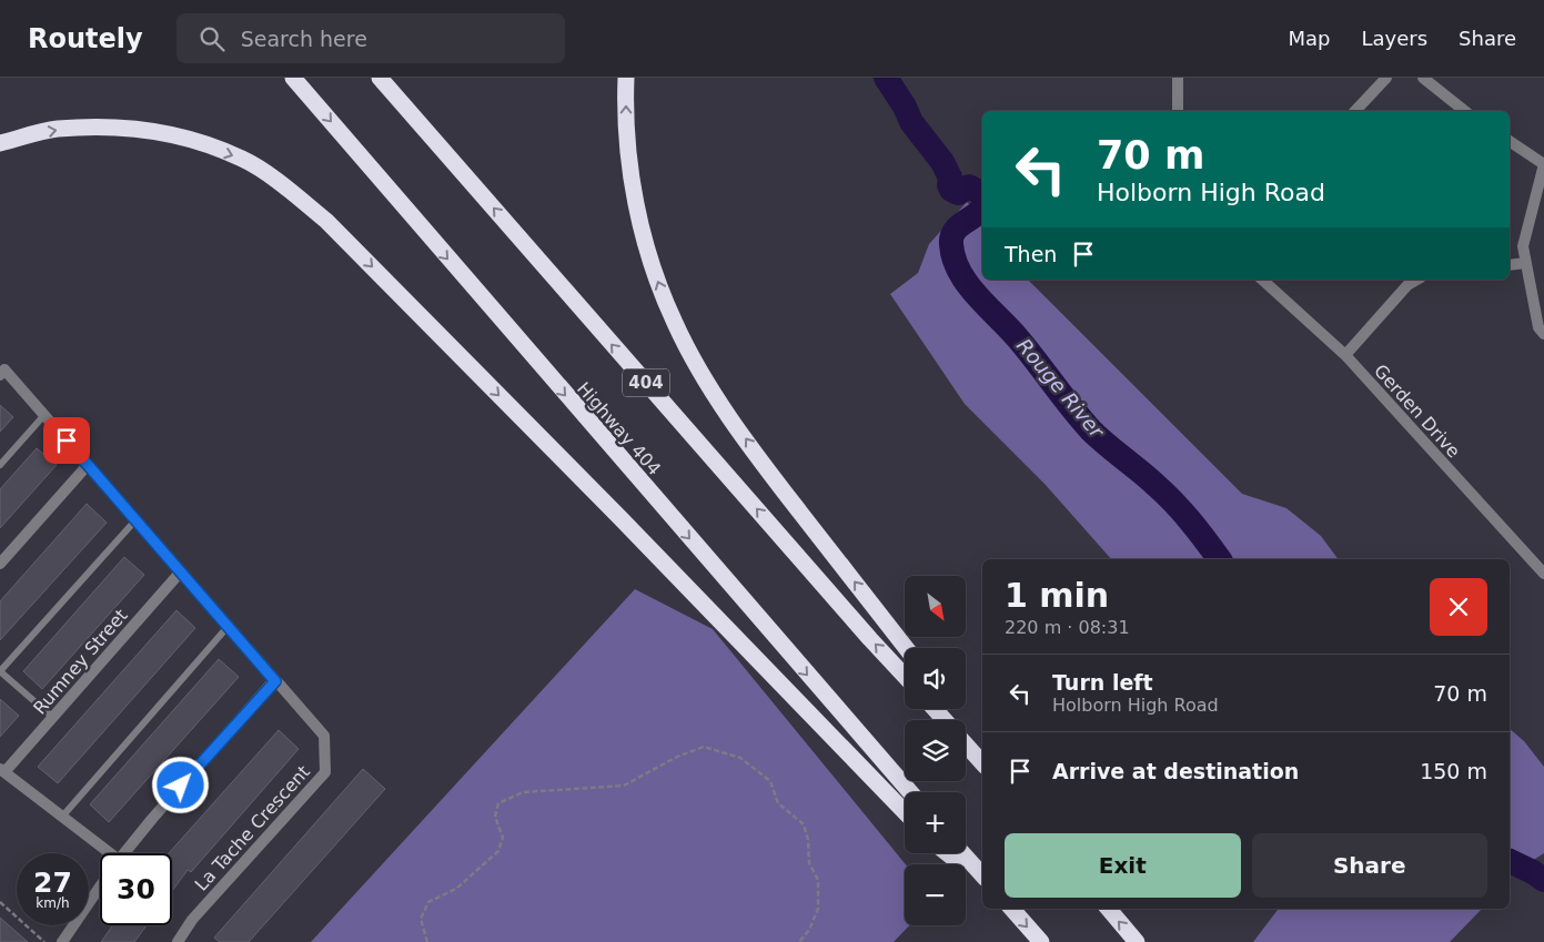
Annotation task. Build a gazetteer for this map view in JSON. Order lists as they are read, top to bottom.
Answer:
{
  "streets": {
    "highway": ["404", "Highway 404"],
    "street": ["Gerden Drive", "Rumney Street", "La Tache Crescent"]
  },
  "crossings": [
    ["Rumney Street", "La Tache Crescent"]
  ],
  "water": ["Rouge River"],
  "north": "bottom right",
  "page": {
    "header": "Routely",
    "search": "Search here",
    "nav": ["Map", "Layers", "Share"],
    "turn": ["70 m", "Holborn High Road"],
    "then": "Then",
    "heading": ["1 min", "220 m · 08:31"],
    "map_buttons": ["+", "−"],
    "list": [
      {
        "name": "Turn left",
        "note": "Holborn High Road",
        "value": "70 m"
      },
      {
        "name": "Arrive at destination",
        "value": "150 m"
      }
    ],
    "buttons": ["Exit", "Share"],
    "speed": "27 km/h",
    "limit": "30"
  }
}
